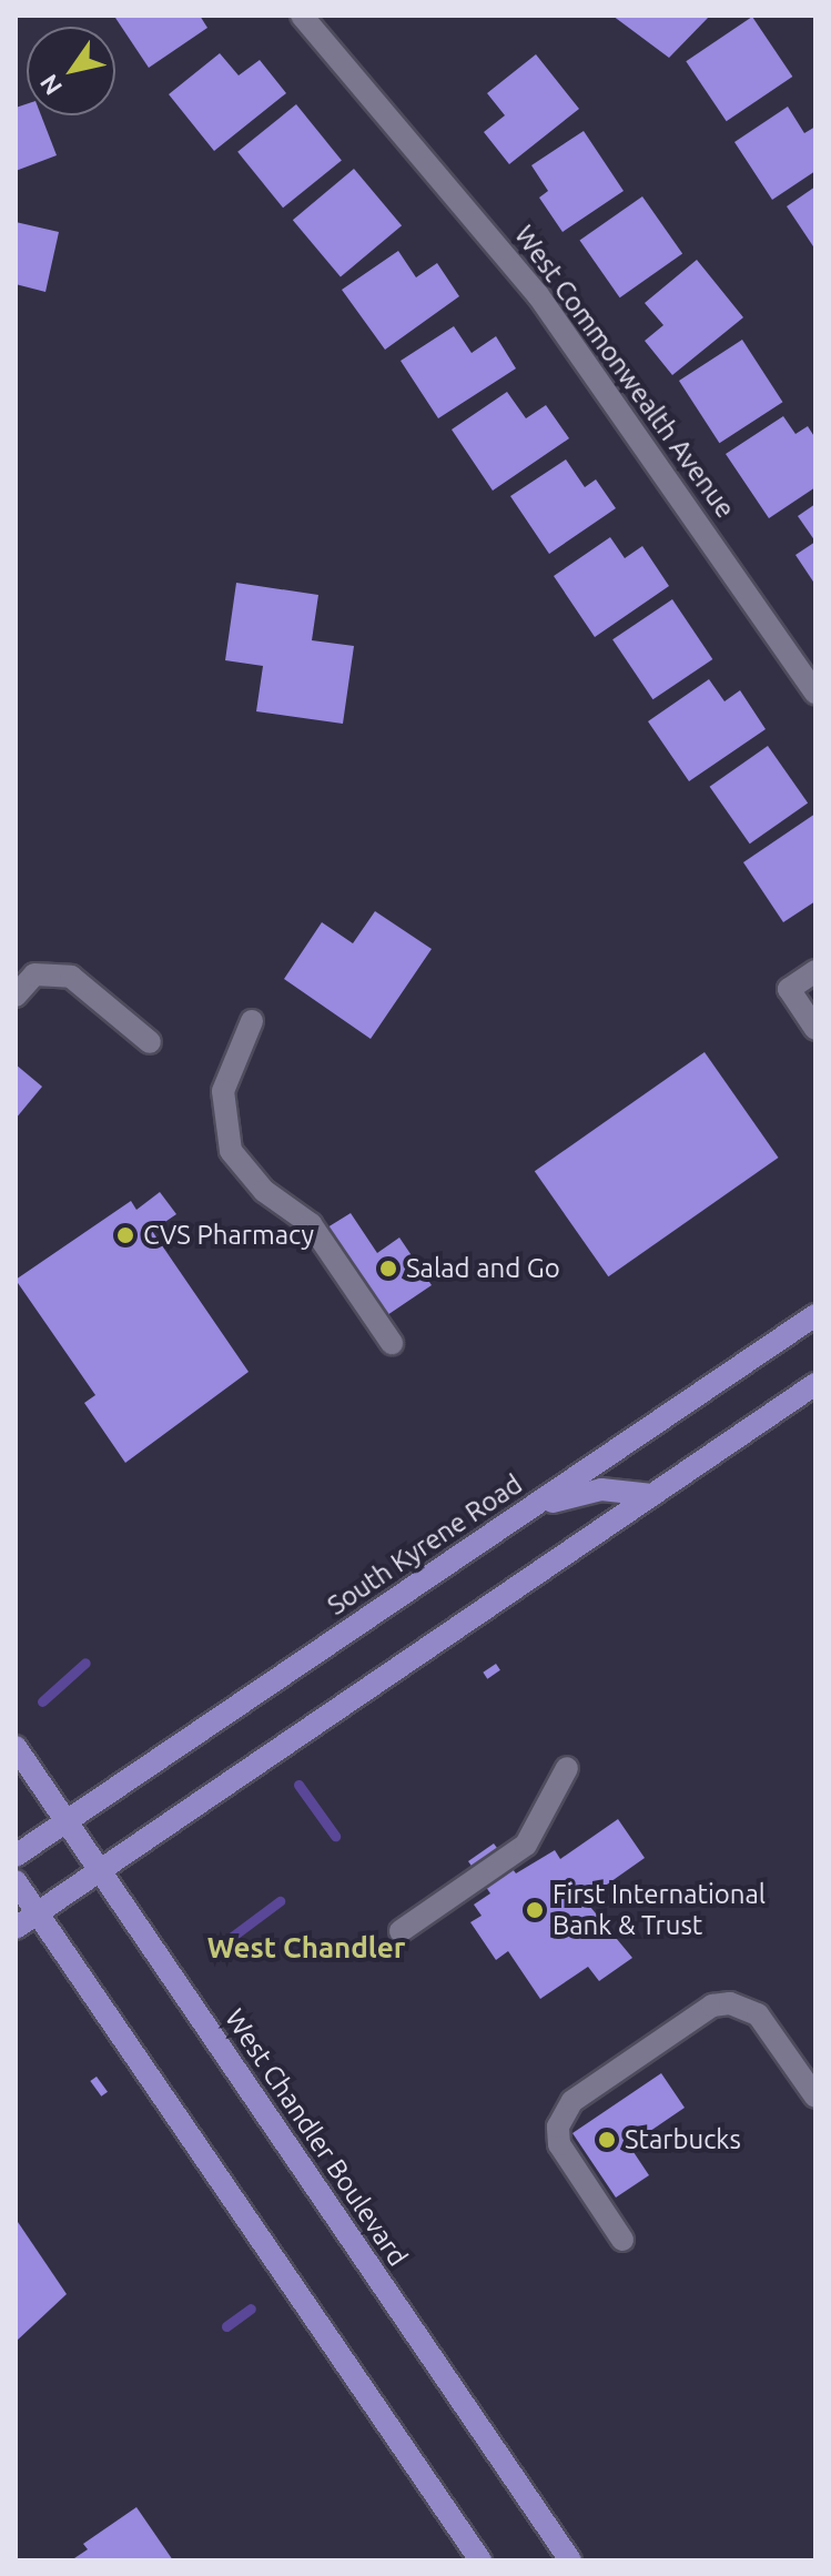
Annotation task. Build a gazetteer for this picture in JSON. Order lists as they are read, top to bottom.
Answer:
{
  "streets": {
    "main road": ["South Kyrene Road", "West Chandler Boulevard"],
    "street": ["West Commonwealth Avenue"]
  },
  "crossings": [
    ["South Kyrene Road", "West Chandler Boulevard"]
  ],
  "districts": ["West Chandler"],
  "places": [
    "CVS Pharmacy",
    "Salad and Go",
    "First International Bank & Trust",
    "Starbucks"
  ],
  "north": "bottom left"
}
